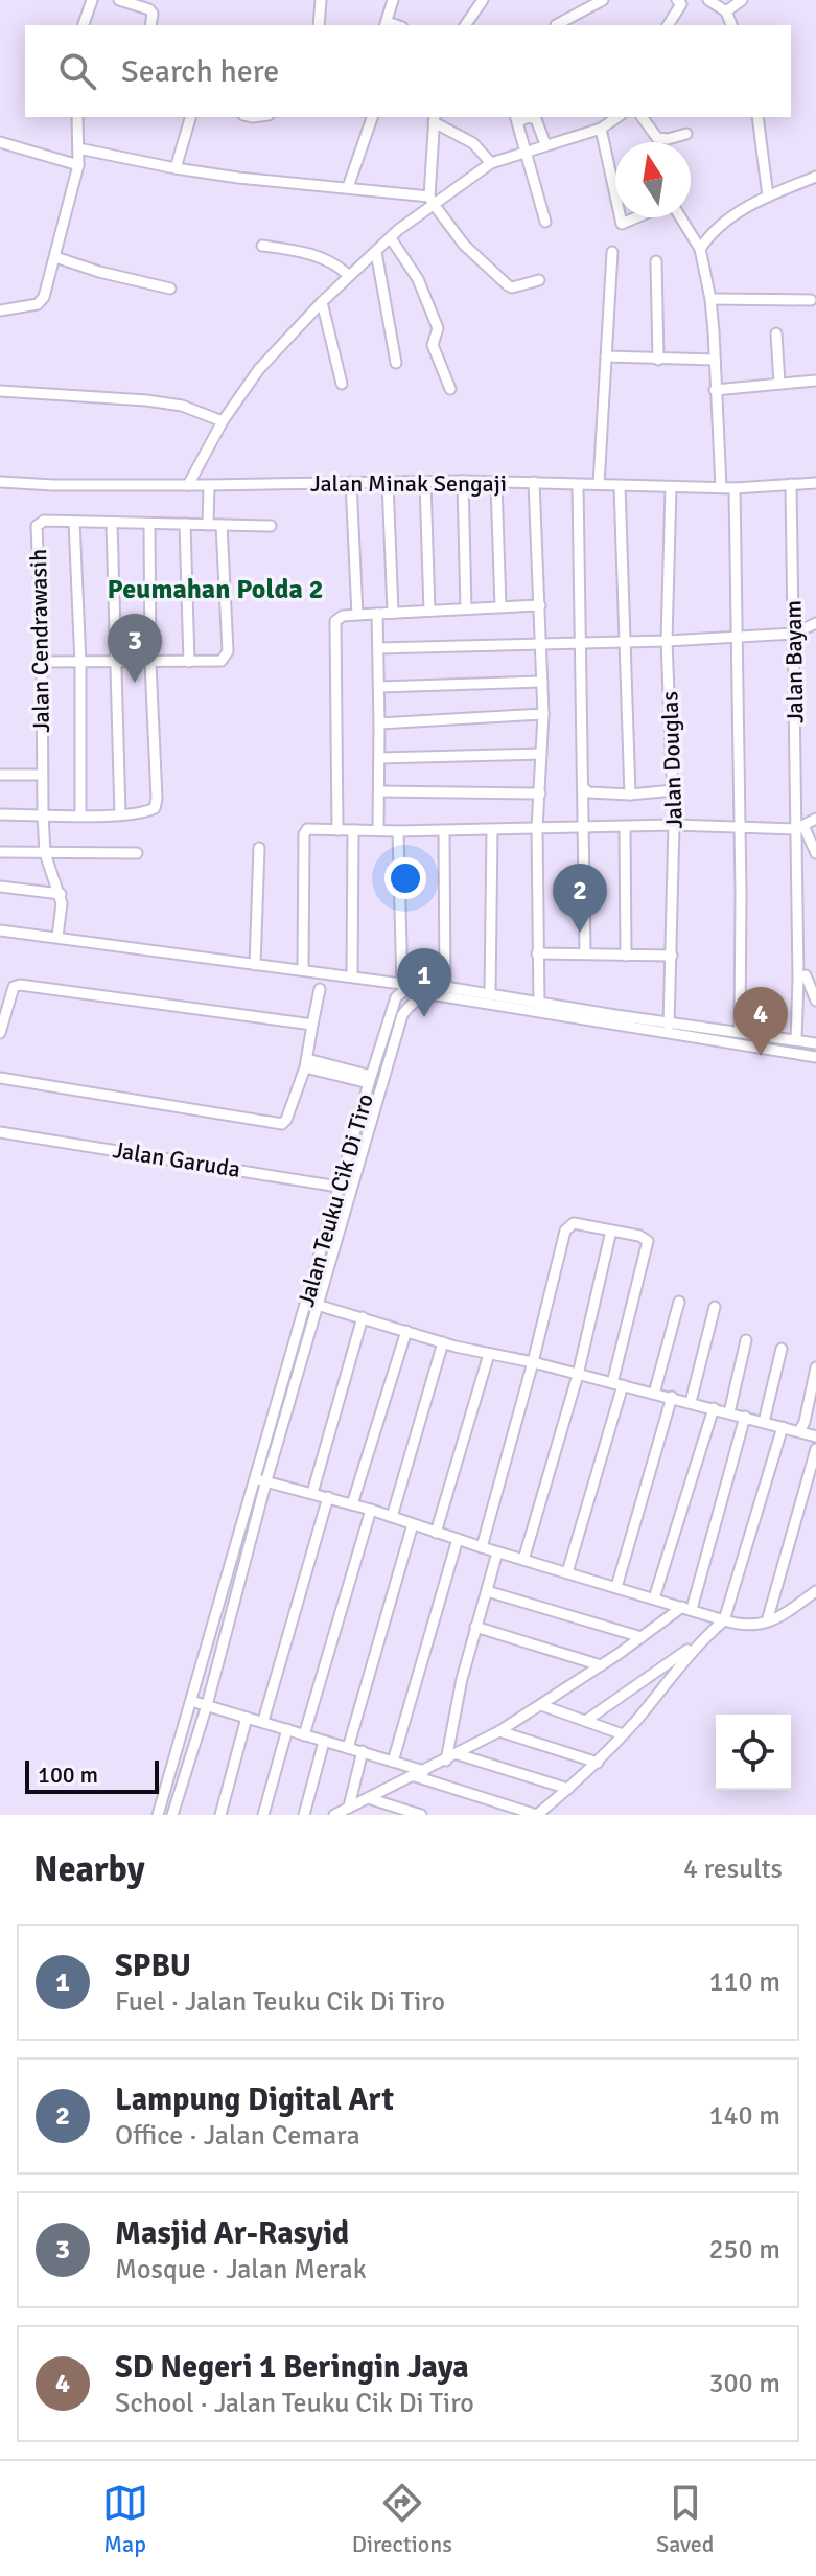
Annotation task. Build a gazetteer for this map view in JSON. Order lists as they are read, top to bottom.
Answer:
{
  "streets": {
    "street": [
      "Jalan Minak Sengaji",
      "Jalan Cendrawasih",
      "Jalan Bayam",
      "Jalan Douglas",
      "Jalan Garuda",
      "Jalan Teuku Cik Di Tiro"
    ]
  },
  "crossings": [
    ["Jalan Minak Sengaji", "Jalan Bayam"],
    ["Jalan Minak Sengaji", "Jalan Douglas"],
    ["Jalan Bayam", "Jalan Teuku Cik Di Tiro"],
    ["Jalan Douglas", "Jalan Teuku Cik Di Tiro"],
    ["Jalan Garuda", "Jalan Teuku Cik Di Tiro"]
  ],
  "districts": ["Peumahan Polda 2"],
  "scale_bar": "100 m",
  "north": "top",
  "page": {
    "search": "Search here",
    "pins": [
      "3",
      "2",
      "1",
      "4"
    ],
    "scale": "100 m",
    "heading": ["Nearby", "4 results"],
    "list": [
      {
        "mark": "1",
        "name": "SPBU",
        "note": "Fuel · Jalan Teuku Cik Di Tiro",
        "value": "110 m"
      },
      {
        "mark": "2",
        "name": "Lampung Digital Art",
        "note": "Office · Jalan Cemara",
        "value": "140 m"
      },
      {
        "mark": "3",
        "name": "Masjid Ar-Rasyid",
        "note": "Mosque · Jalan Merak",
        "value": "250 m"
      },
      {
        "mark": "4",
        "name": "SD Negeri 1 Beringin Jaya",
        "note": "School · Jalan Teuku Cik Di Tiro",
        "value": "300 m"
      }
    ],
    "nav": ["Map", "Directions", "Saved"]
  }
}
